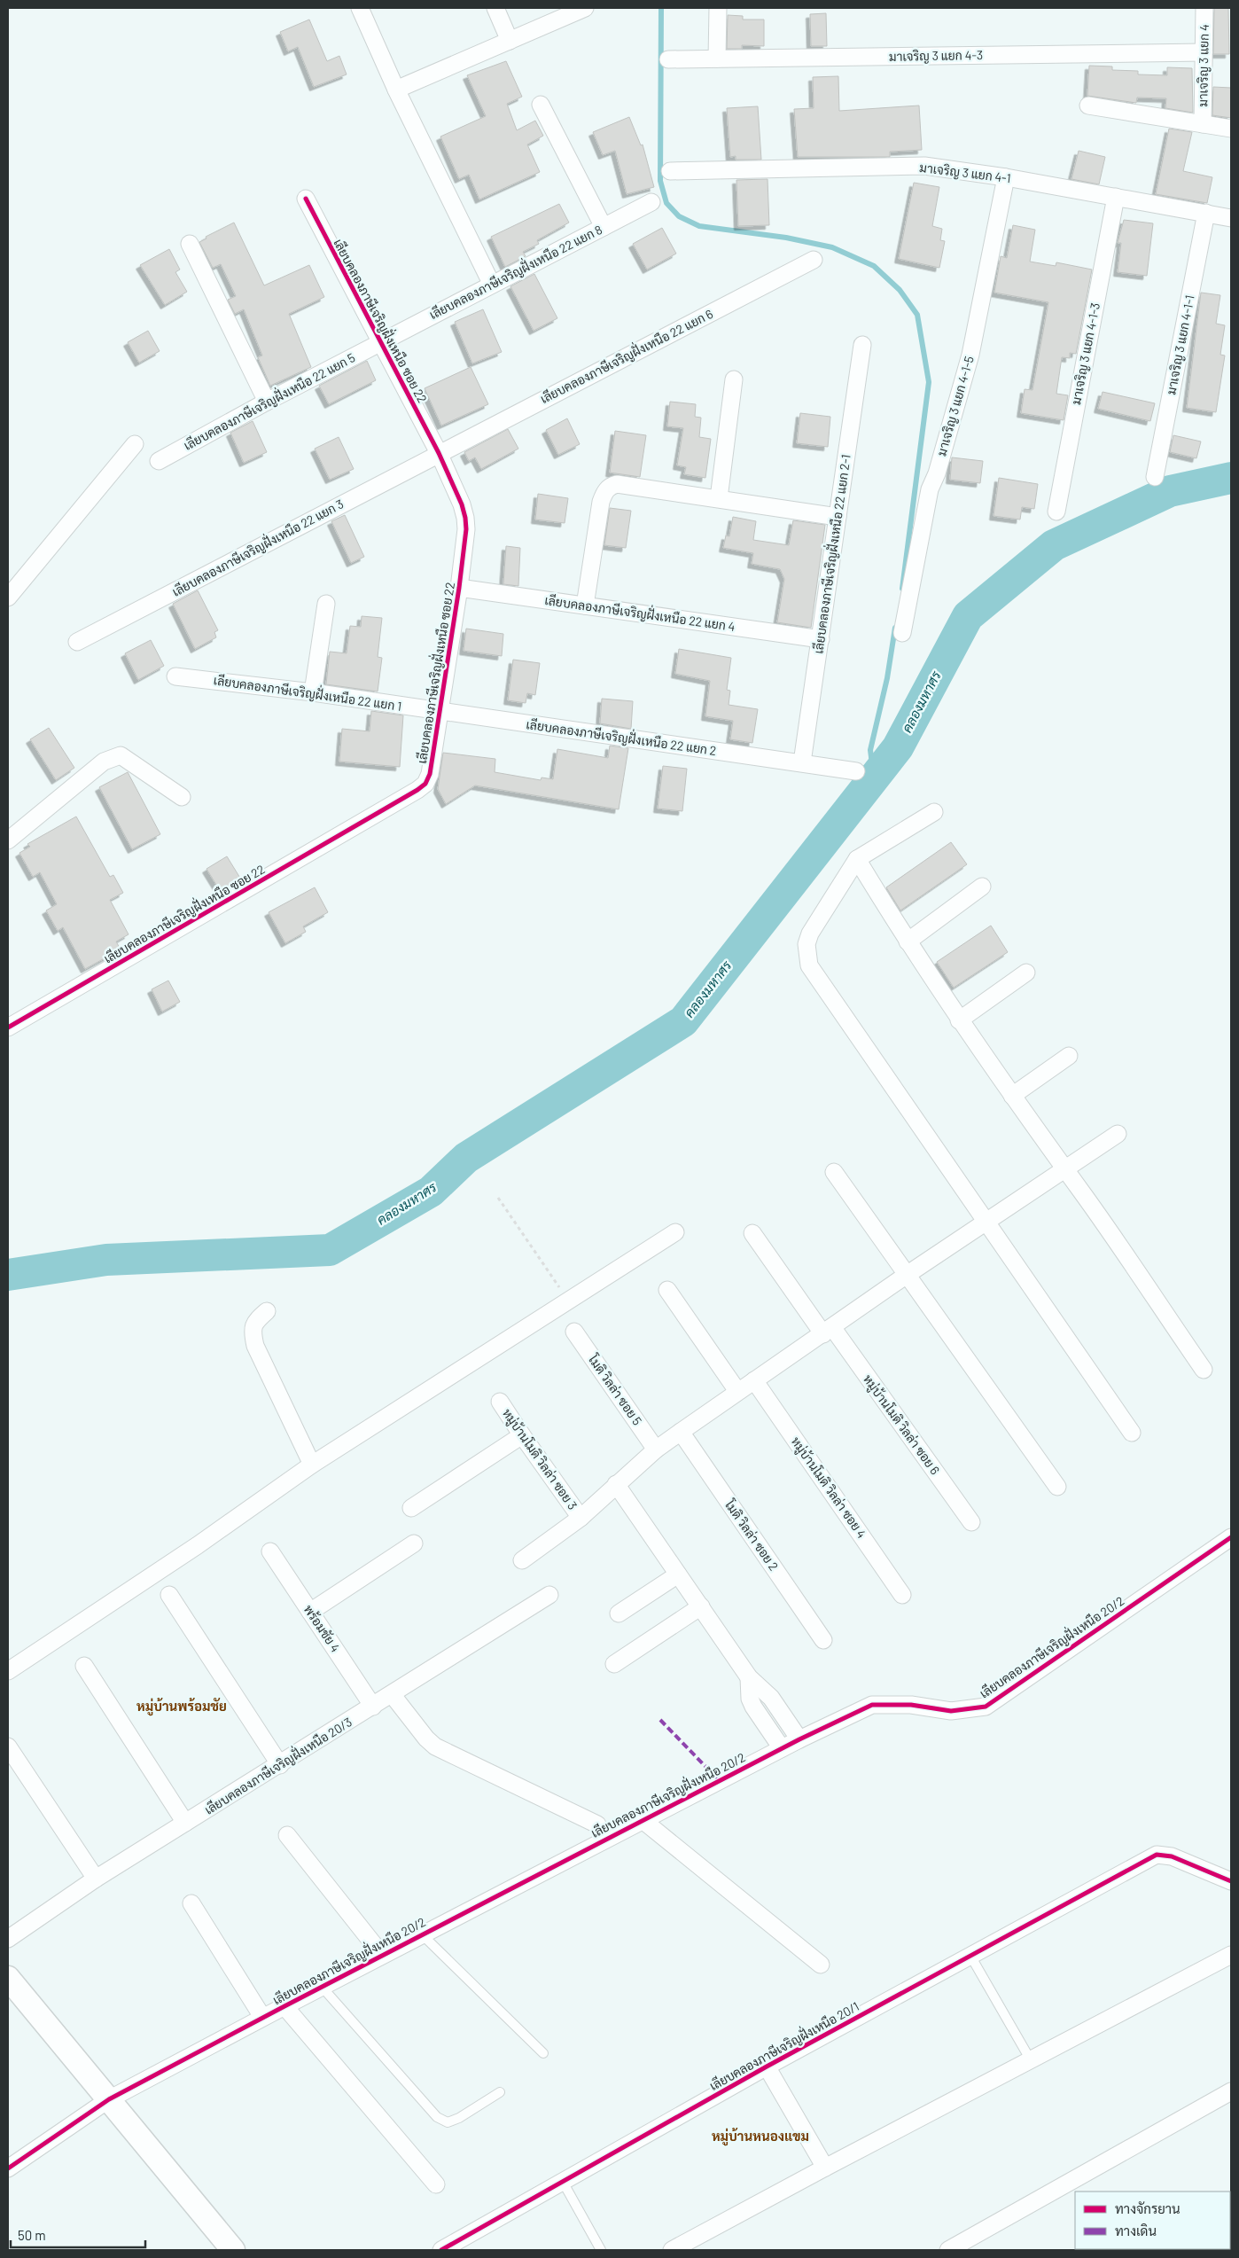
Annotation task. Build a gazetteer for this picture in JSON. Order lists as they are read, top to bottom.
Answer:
{
  "streets": {
    "street": [
      "มาเจริญ 3 แยก 4-3",
      "มาเจริญ 3 แยก 4",
      "มาเจริญ 3 แยก 4-1",
      "เลียบคลองภาษีเจริญฝั่งเหนือ 22 แยก 8",
      "เลียบคลองภาษีเจริญฝั่งเหนือ ซอย 22",
      "มาเจริญ 3 แยก 4-1-1",
      "มาเจริญ 3 แยก 4-1-3",
      "เลียบคลองภาษีเจริญฝั่งเหนือ 22 แยก 6",
      "เลียบคลองภาษีเจริญฝั่งเหนือ 22 แยก 5",
      "มาเจริญ 3 แยก 4-1-5",
      "เลียบคลองภาษีเจริญฝั่งเหนือ 22 แยก 3",
      "เลียบคลองภาษีเจริญฝั่งเหนือ 22 แยก 2-1",
      "เลียบคลองภาษีเจริญฝั่งเหนือ 22 แยก 4",
      "เลียบคลองภาษีเจริญฝั่งเหนือ 22 แยก 1",
      "เลียบคลองภาษีเจริญฝั่งเหนือ 22 แยก 2",
      "โมดิ วิลล่า ซอย 5",
      "หมู่บ้านโมดิ วิลล่า ซอย 6",
      "หมู่บ้านโมดิ วิลล่า ซอย 3",
      "หมู่บ้านโมดิ วิลล่า ซอย 4",
      "โมดิ วิลล่า ซอย 2",
      "พร้อมชัย 4",
      "เลียบคลองภาษีเจริญฝั่งเหนือ 20/2",
      "เลียบคลองภาษีเจริญฝั่งเหนือ 20/3",
      "เลียบคลองภาษีเจริญฝั่งเหนือ 20/1"
    ]
  },
  "crossings": [
    ["มาเจริญ 3 แยก 4-3", "มาเจริญ 3 แยก 4"],
    ["มาเจริญ 3 แยก 4-1", "มาเจริญ 3 แยก 4-1-1"],
    ["มาเจริญ 3 แยก 4-1", "มาเจริญ 3 แยก 4-1-3"],
    ["มาเจริญ 3 แยก 4-1", "มาเจริญ 3 แยก 4-1-5"],
    ["เลียบคลองภาษีเจริญฝั่งเหนือ 22 แยก 8", "เลียบคลองภาษีเจริญฝั่งเหนือ ซอย 22"],
    ["เลียบคลองภาษีเจริญฝั่งเหนือ 22 แยก 8", "เลียบคลองภาษีเจริญฝั่งเหนือ 22 แยก 5"],
    ["เลียบคลองภาษีเจริญฝั่งเหนือ ซอย 22", "เลียบคลองภาษีเจริญฝั่งเหนือ 22 แยก 6"],
    ["เลียบคลองภาษีเจริญฝั่งเหนือ ซอย 22", "เลียบคลองภาษีเจริญฝั่งเหนือ 22 แยก 5"],
    ["เลียบคลองภาษีเจริญฝั่งเหนือ ซอย 22", "เลียบคลองภาษีเจริญฝั่งเหนือ 22 แยก 3"],
    ["เลียบคลองภาษีเจริญฝั่งเหนือ ซอย 22", "เลียบคลองภาษีเจริญฝั่งเหนือ 22 แยก 4"],
    ["เลียบคลองภาษีเจริญฝั่งเหนือ ซอย 22", "เลียบคลองภาษีเจริญฝั่งเหนือ 22 แยก 1"],
    ["เลียบคลองภาษีเจริญฝั่งเหนือ ซอย 22", "เลียบคลองภาษีเจริญฝั่งเหนือ 22 แยก 2"],
    ["เลียบคลองภาษีเจริญฝั่งเหนือ 22 แยก 6", "เลียบคลองภาษีเจริญฝั่งเหนือ 22 แยก 3"],
    ["เลียบคลองภาษีเจริญฝั่งเหนือ 22 แยก 2-1", "เลียบคลองภาษีเจริญฝั่งเหนือ 22 แยก 4"],
    ["เลียบคลองภาษีเจริญฝั่งเหนือ 22 แยก 2-1", "เลียบคลองภาษีเจริญฝั่งเหนือ 22 แยก 2"],
    ["เลียบคลองภาษีเจริญฝั่งเหนือ 22 แยก 1", "เลียบคลองภาษีเจริญฝั่งเหนือ 22 แยก 2"],
    ["พร้อมชัย 4", "เลียบคลองภาษีเจริญฝั่งเหนือ 20/3"]
  ],
  "districts": ["หมู่บ้านพร้อมชัย", "หมู่บ้านหนองแขม"],
  "water": ["คลองมหาศร"],
  "legend": ["ทางจักรยาน", "ทางเดิน"],
  "scale_bar": "50 m"
}
